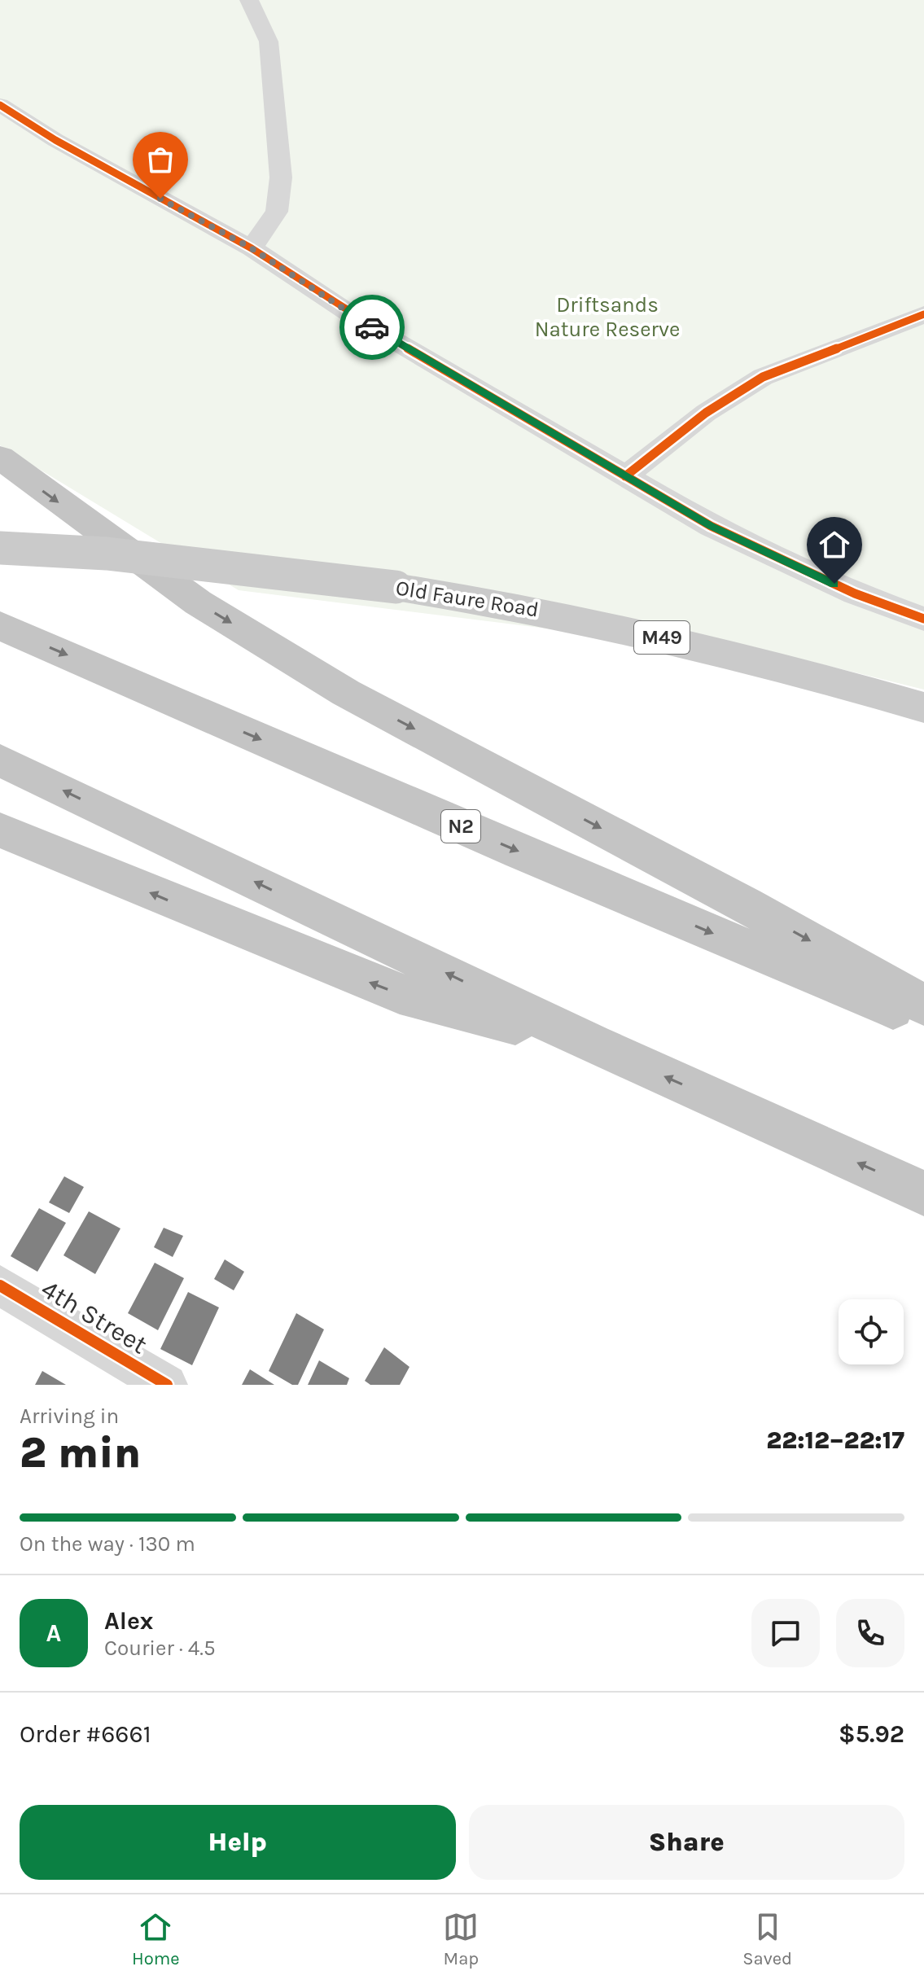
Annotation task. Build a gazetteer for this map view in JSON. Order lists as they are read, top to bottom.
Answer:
{
  "streets": {
    "highway": ["N2"],
    "main road": ["Old Faure Road", "M49"],
    "street": ["4th Street"]
  },
  "parks": ["Driftsands Nature Reserve"],
  "page": {
    "heading": ["2 min", "Arriving in", "22:12–22:17"],
    "panel": [
      "Alex",
      "Courier · 4.5",
      "Order #6661",
      "$5.92"
    ],
    "bar": "On the way · 130 m",
    "round": "A",
    "buttons": ["Help", "Share"],
    "tabs": ["Home", "Map", "Saved"]
  }
}
